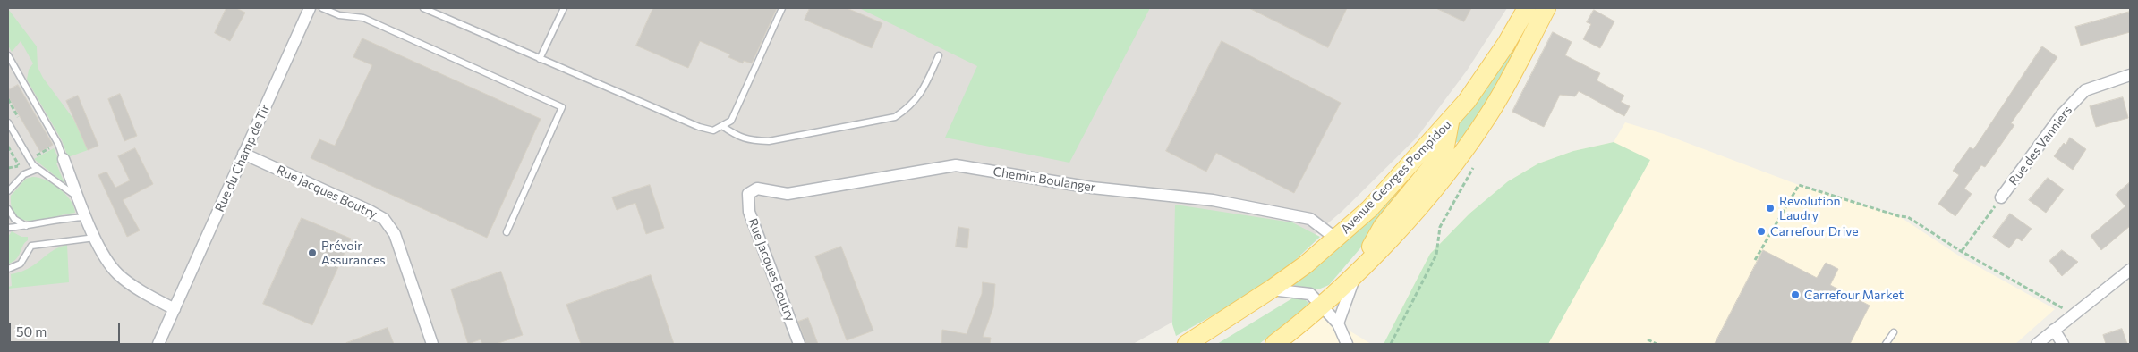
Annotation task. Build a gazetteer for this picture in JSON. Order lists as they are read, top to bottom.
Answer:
{
  "streets": {
    "main road": ["Avenue Georges Pompidou"],
    "street": [
      "Rue des Vanniers",
      "Rue du Champ de Tir",
      "Chemin Boulanger",
      "Rue Jacques Boutry"
    ]
  },
  "crossings": [
    ["Rue du Champ de Tir", "Rue Jacques Boutry"],
    ["Avenue Georges Pompidou", "Chemin Boulanger"],
    ["Chemin Boulanger", "Rue Jacques Boutry"]
  ],
  "places": [
    "Revolution Laudry",
    "Carrefour Drive",
    "Prévoir Assurances",
    "Carrefour Market"
  ],
  "scale_bar": "50 m"
}
